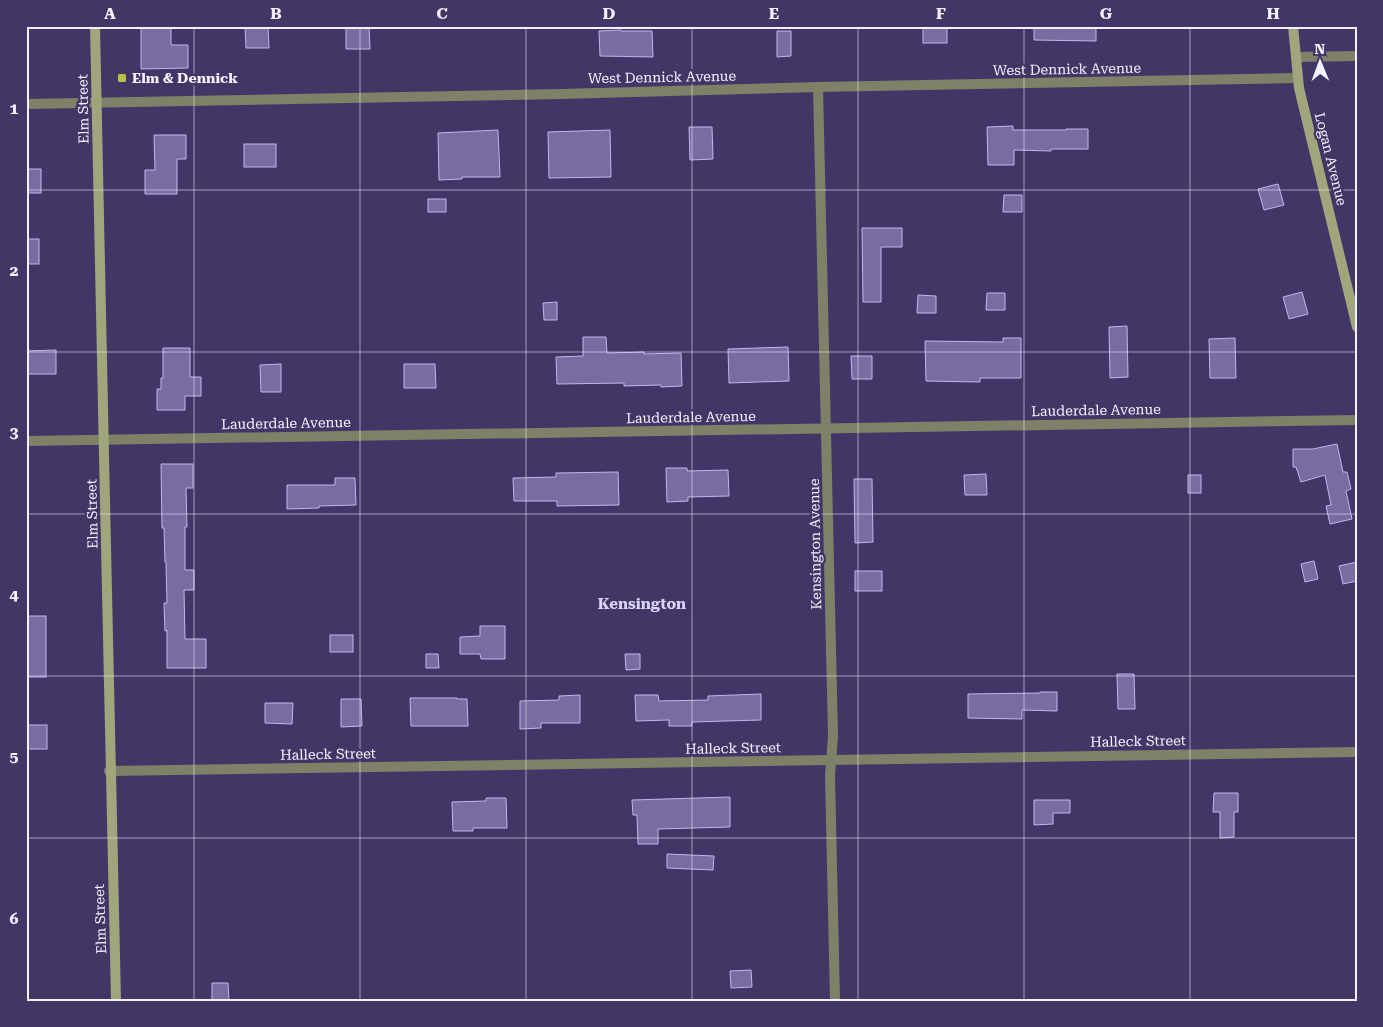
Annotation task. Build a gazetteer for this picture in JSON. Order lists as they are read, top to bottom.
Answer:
{
  "streets": {
    "street": [
      "West Dennick Avenue",
      "Elm Street",
      "Logan Avenue",
      "Lauderdale Avenue",
      "Kensington Avenue",
      "Halleck Street"
    ]
  },
  "crossings": [
    ["West Dennick Avenue", "Elm Street"],
    ["West Dennick Avenue", "Logan Avenue"],
    ["West Dennick Avenue", "Kensington Avenue"],
    ["Elm Street", "Lauderdale Avenue"],
    ["Elm Street", "Halleck Street"],
    ["Lauderdale Avenue", "Kensington Avenue"],
    ["Kensington Avenue", "Halleck Street"]
  ],
  "districts": ["Kensington"],
  "places": {
    "transit": ["Elm & Dennick"]
  },
  "north": "top",
  "grid": {
    "columns": [
      "A",
      "B",
      "C",
      "D",
      "E",
      "F",
      "G",
      "H"
    ],
    "rows": [
      "1",
      "2",
      "3",
      "4",
      "5",
      "6"
    ]
  }
}
